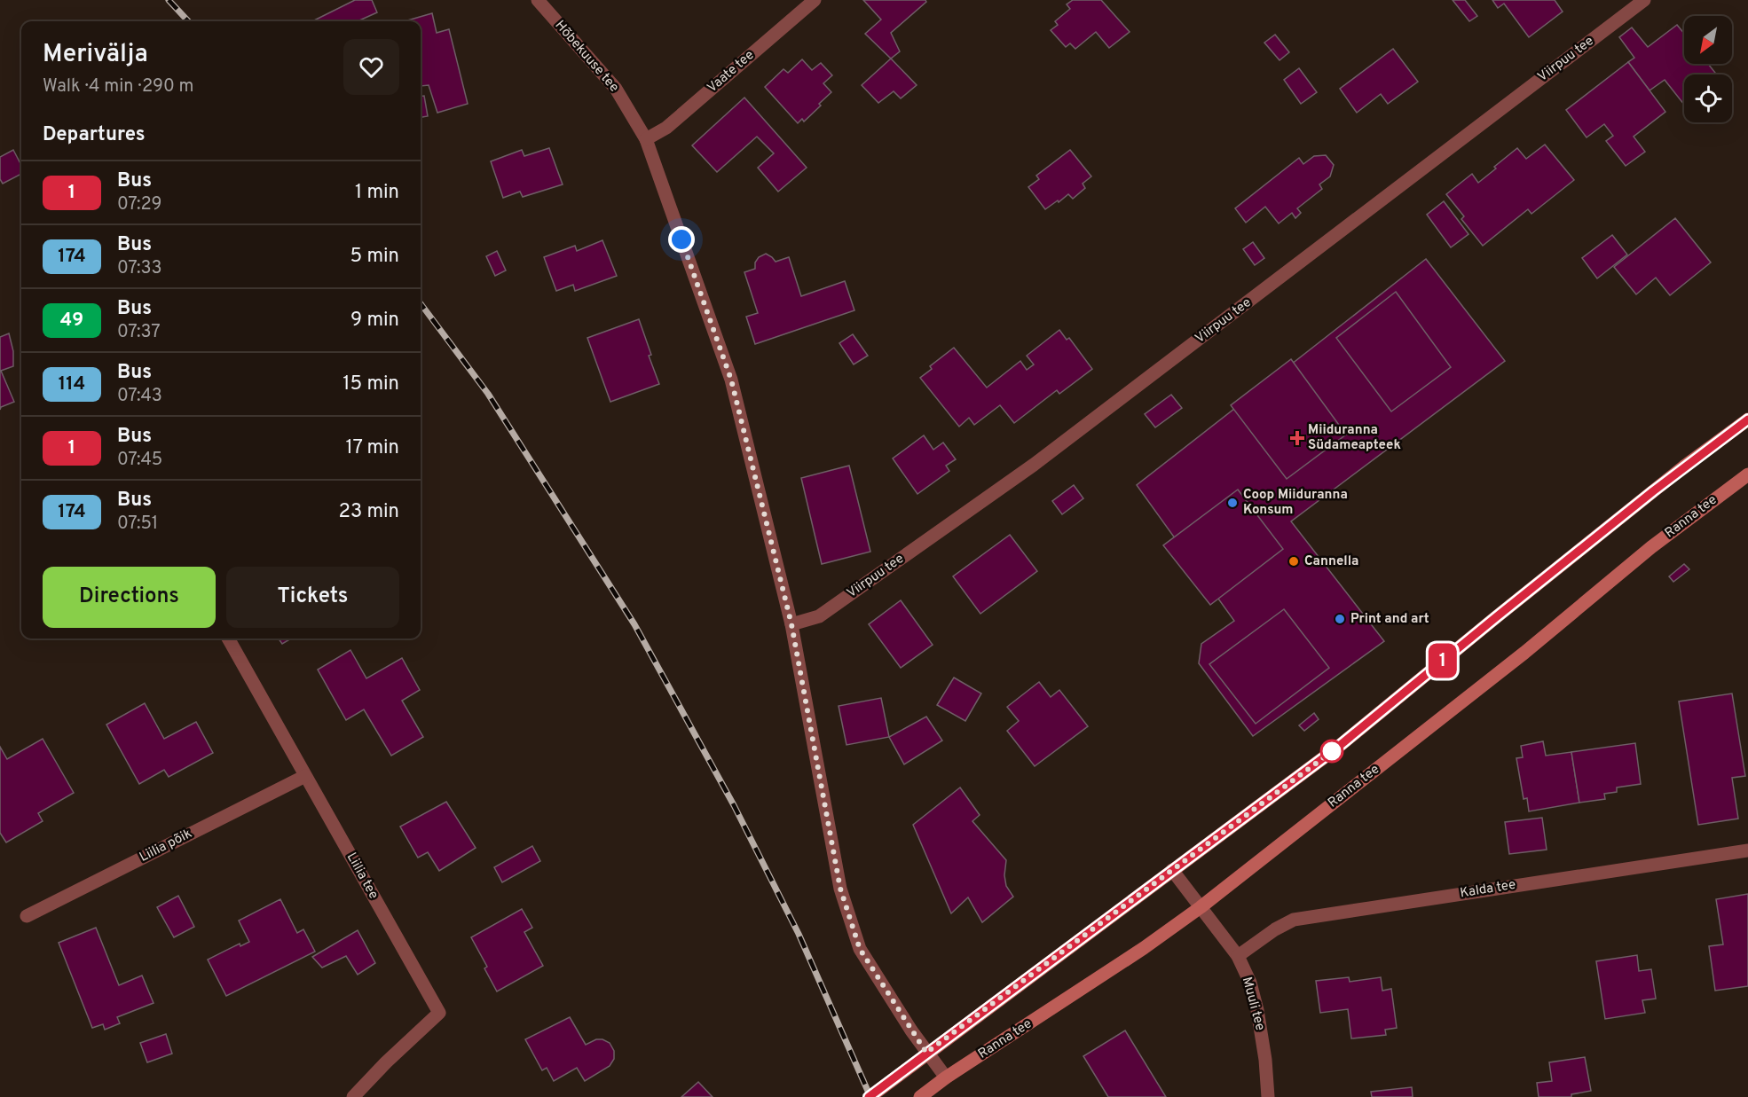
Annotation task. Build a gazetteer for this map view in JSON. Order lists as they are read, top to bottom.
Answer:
{
  "streets": {
    "main road": ["Ranna tee"],
    "street": [
      "Hõbekuuse tee",
      "Viirpuu tee",
      "Vaate tee",
      "Liilia põik",
      "Liilia tee",
      "Kalda tee",
      "Muuli tee"
    ]
  },
  "crossings": [
    ["Hõbekuuse tee", "Viirpuu tee"],
    ["Hõbekuuse tee", "Vaate tee"],
    ["Hõbekuuse tee", "Ranna tee"],
    ["Ranna tee", "Muuli tee"],
    ["Liilia põik", "Liilia tee"],
    ["Kalda tee", "Muuli tee"]
  ],
  "places": {
    "health": ["Miiduranna Südameapteek"],
    "other": ["Coop Miiduranna Konsum", "Cannella", "Print and art"]
  },
  "lines": ["bus line 1"],
  "north": "bottom left",
  "page": {
    "on_map": "1",
    "heading": [
      ["Merivälja", "Walk · 4 min · 290 m"],
      "Departures"
    ],
    "list": [
      {
        "mark": "1",
        "name": "Bus",
        "note": "07:29",
        "value": "1 min"
      },
      {
        "mark": "174",
        "name": "Bus",
        "note": "07:33",
        "value": "5 min"
      },
      {
        "mark": "49",
        "name": "Bus",
        "note": "07:37",
        "value": "9 min"
      },
      {
        "mark": "114",
        "name": "Bus",
        "note": "07:43",
        "value": "15 min"
      },
      {
        "mark": "1",
        "name": "Bus",
        "note": "07:45",
        "value": "17 min"
      },
      {
        "mark": "174",
        "name": "Bus",
        "note": "07:51",
        "value": "23 min"
      }
    ],
    "buttons": ["Directions", "Tickets"]
  }
}
